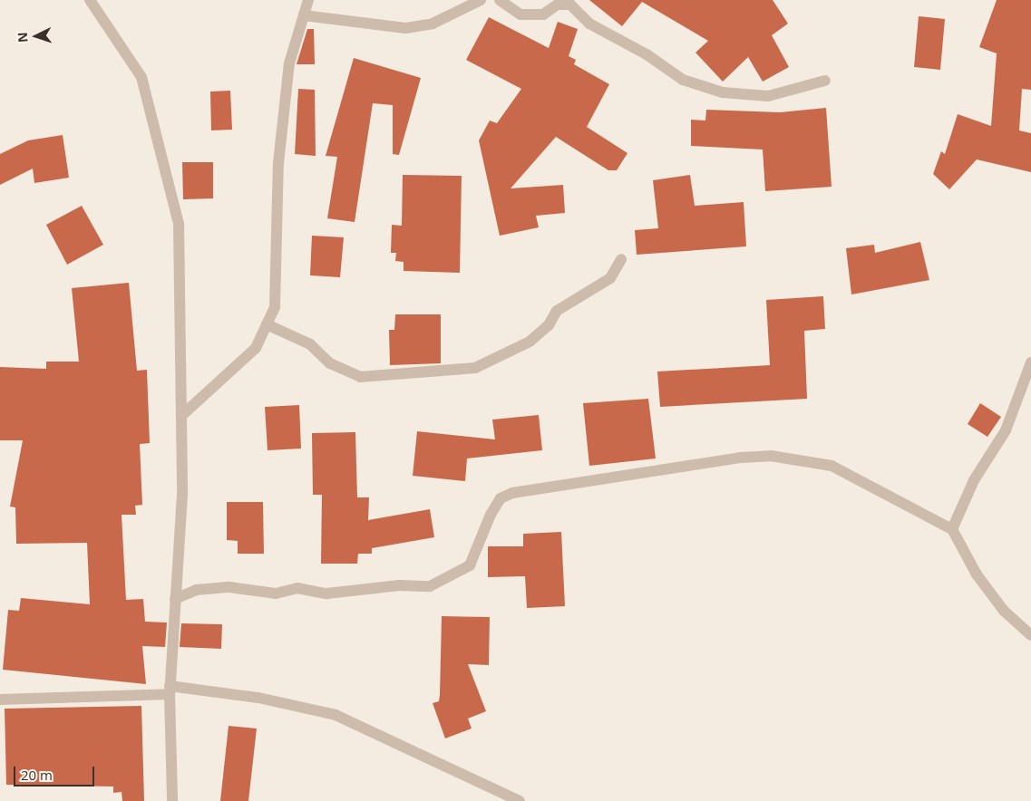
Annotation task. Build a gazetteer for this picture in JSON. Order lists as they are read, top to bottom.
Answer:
{
  "scale_bar": "20 m",
  "north": "left"
}
